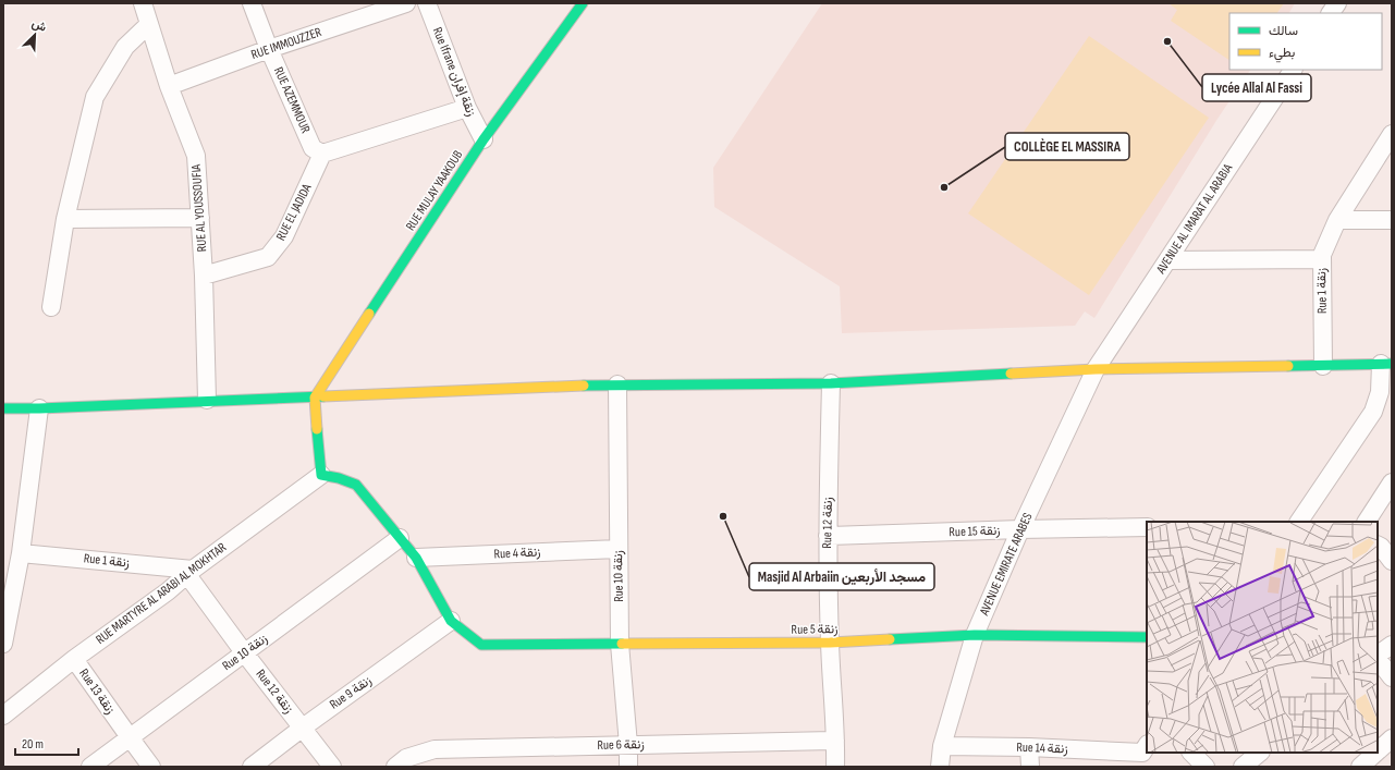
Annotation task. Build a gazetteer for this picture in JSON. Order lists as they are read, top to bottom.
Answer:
{
  "streets": {
    "street": [
      "RUE IMMOUZZER",
      "Rue Ifrane زنقة إفران",
      "RUE AZEMMOUR",
      "RUE MULAY YAAKOUB",
      "RUE AL YOUSSOUFIA",
      "RUE EL JADIDA",
      "AVENUE AL IMARAT AL ARABIA",
      "Rue 1 زنقة",
      "Rue 12 زنقة",
      "Rue 15 زنقة",
      "Rue 4 زنقة",
      "AVENUE EMIRATE ARABES",
      "Rue 10 زنقة",
      "RUE MARTYRE AL ARABI AL MOKHTAR",
      "Rue 5 زنقة",
      "Rue 13 زنقة",
      "Rue 9 زنقة",
      "Rue 6 زنقة",
      "Rue 14 زنقة"
    ]
  },
  "crossings": [
    ["RUE IMMOUZZER", "RUE AZEMMOUR"],
    ["RUE IMMOUZZER", "RUE AL YOUSSOUFIA"],
    ["Rue Ifrane زنقة إفران", "RUE MULAY YAAKOUB"],
    ["RUE AZEMMOUR", "RUE EL JADIDA"],
    ["RUE AL YOUSSOUFIA", "RUE EL JADIDA"],
    ["AVENUE AL IMARAT AL ARABIA", "AVENUE EMIRATE ARABES"],
    ["Rue 1 زنقة", "Rue 12 زنقة"],
    ["Rue 1 زنقة", "RUE MARTYRE AL ARABI AL MOKHTAR"],
    ["Rue 12 زنقة", "Rue 15 زنقة"],
    ["Rue 12 زنقة", "Rue 10 زنقة"],
    ["Rue 12 زنقة", "RUE MARTYRE AL ARABI AL MOKHTAR"],
    ["Rue 12 زنقة", "Rue 5 زنقة"],
    ["Rue 12 زنقة", "Rue 9 زنقة"],
    ["Rue 12 زنقة", "Rue 6 زنقة"],
    ["Rue 15 زنقة", "AVENUE EMIRATE ARABES"],
    ["Rue 4 زنقة", "Rue 10 زنقة"],
    ["AVENUE EMIRATE ARABES", "Rue 5 زنقة"],
    ["AVENUE EMIRATE ARABES", "Rue 14 زنقة"],
    ["Rue 10 زنقة", "Rue 5 زنقة"],
    ["Rue 10 زنقة", "Rue 13 زنقة"],
    ["Rue 10 زنقة", "Rue 6 زنقة"],
    ["RUE MARTYRE AL ARABI AL MOKHTAR", "Rue 13 زنقة"],
    ["Rue 5 زنقة", "Rue 9 زنقة"]
  ],
  "places": ["Lycée Allal Al Fassi", "COLLÈGE EL MASSIRA", "Masjid Al Arbaiin مسجد الأربعين"],
  "legend": ["سالك", "بطيء"],
  "scale_bar": "20 m",
  "north": "top right"
}
